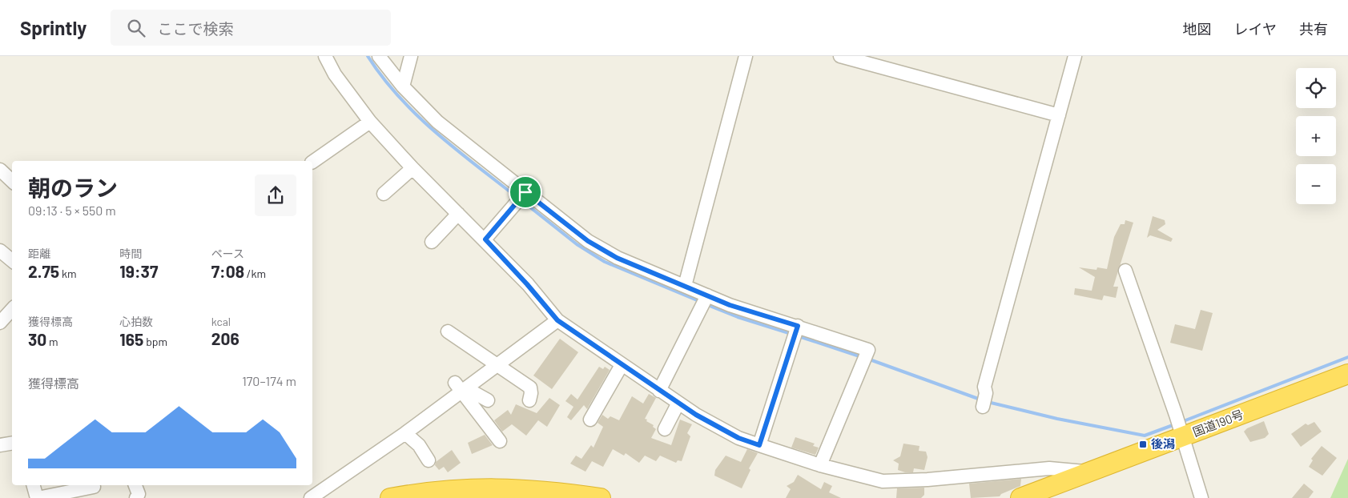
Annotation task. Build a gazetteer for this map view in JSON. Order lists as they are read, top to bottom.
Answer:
{
  "streets": {
    "highway": ["国道190号"]
  },
  "places": {
    "transit": ["後潟"]
  },
  "page": {
    "header": "Sprintly",
    "search": "ここで検索",
    "nav": ["地図", "レイヤ", "共有"],
    "map_buttons": ["+", "−"],
    "heading": ["朝のラン", "09:13 · 5 × 550 m"],
    "stats": [
      ["距離", "2.75 km"],
      ["時間", "19:37"],
      ["ペース", "7:08 /km"],
      ["獲得標高", "30 m"],
      ["心拍数", "165 bpm"],
      ["kcal", "206"]
    ],
    "chart": ["獲得標高", "170–174 m"]
  }
}
